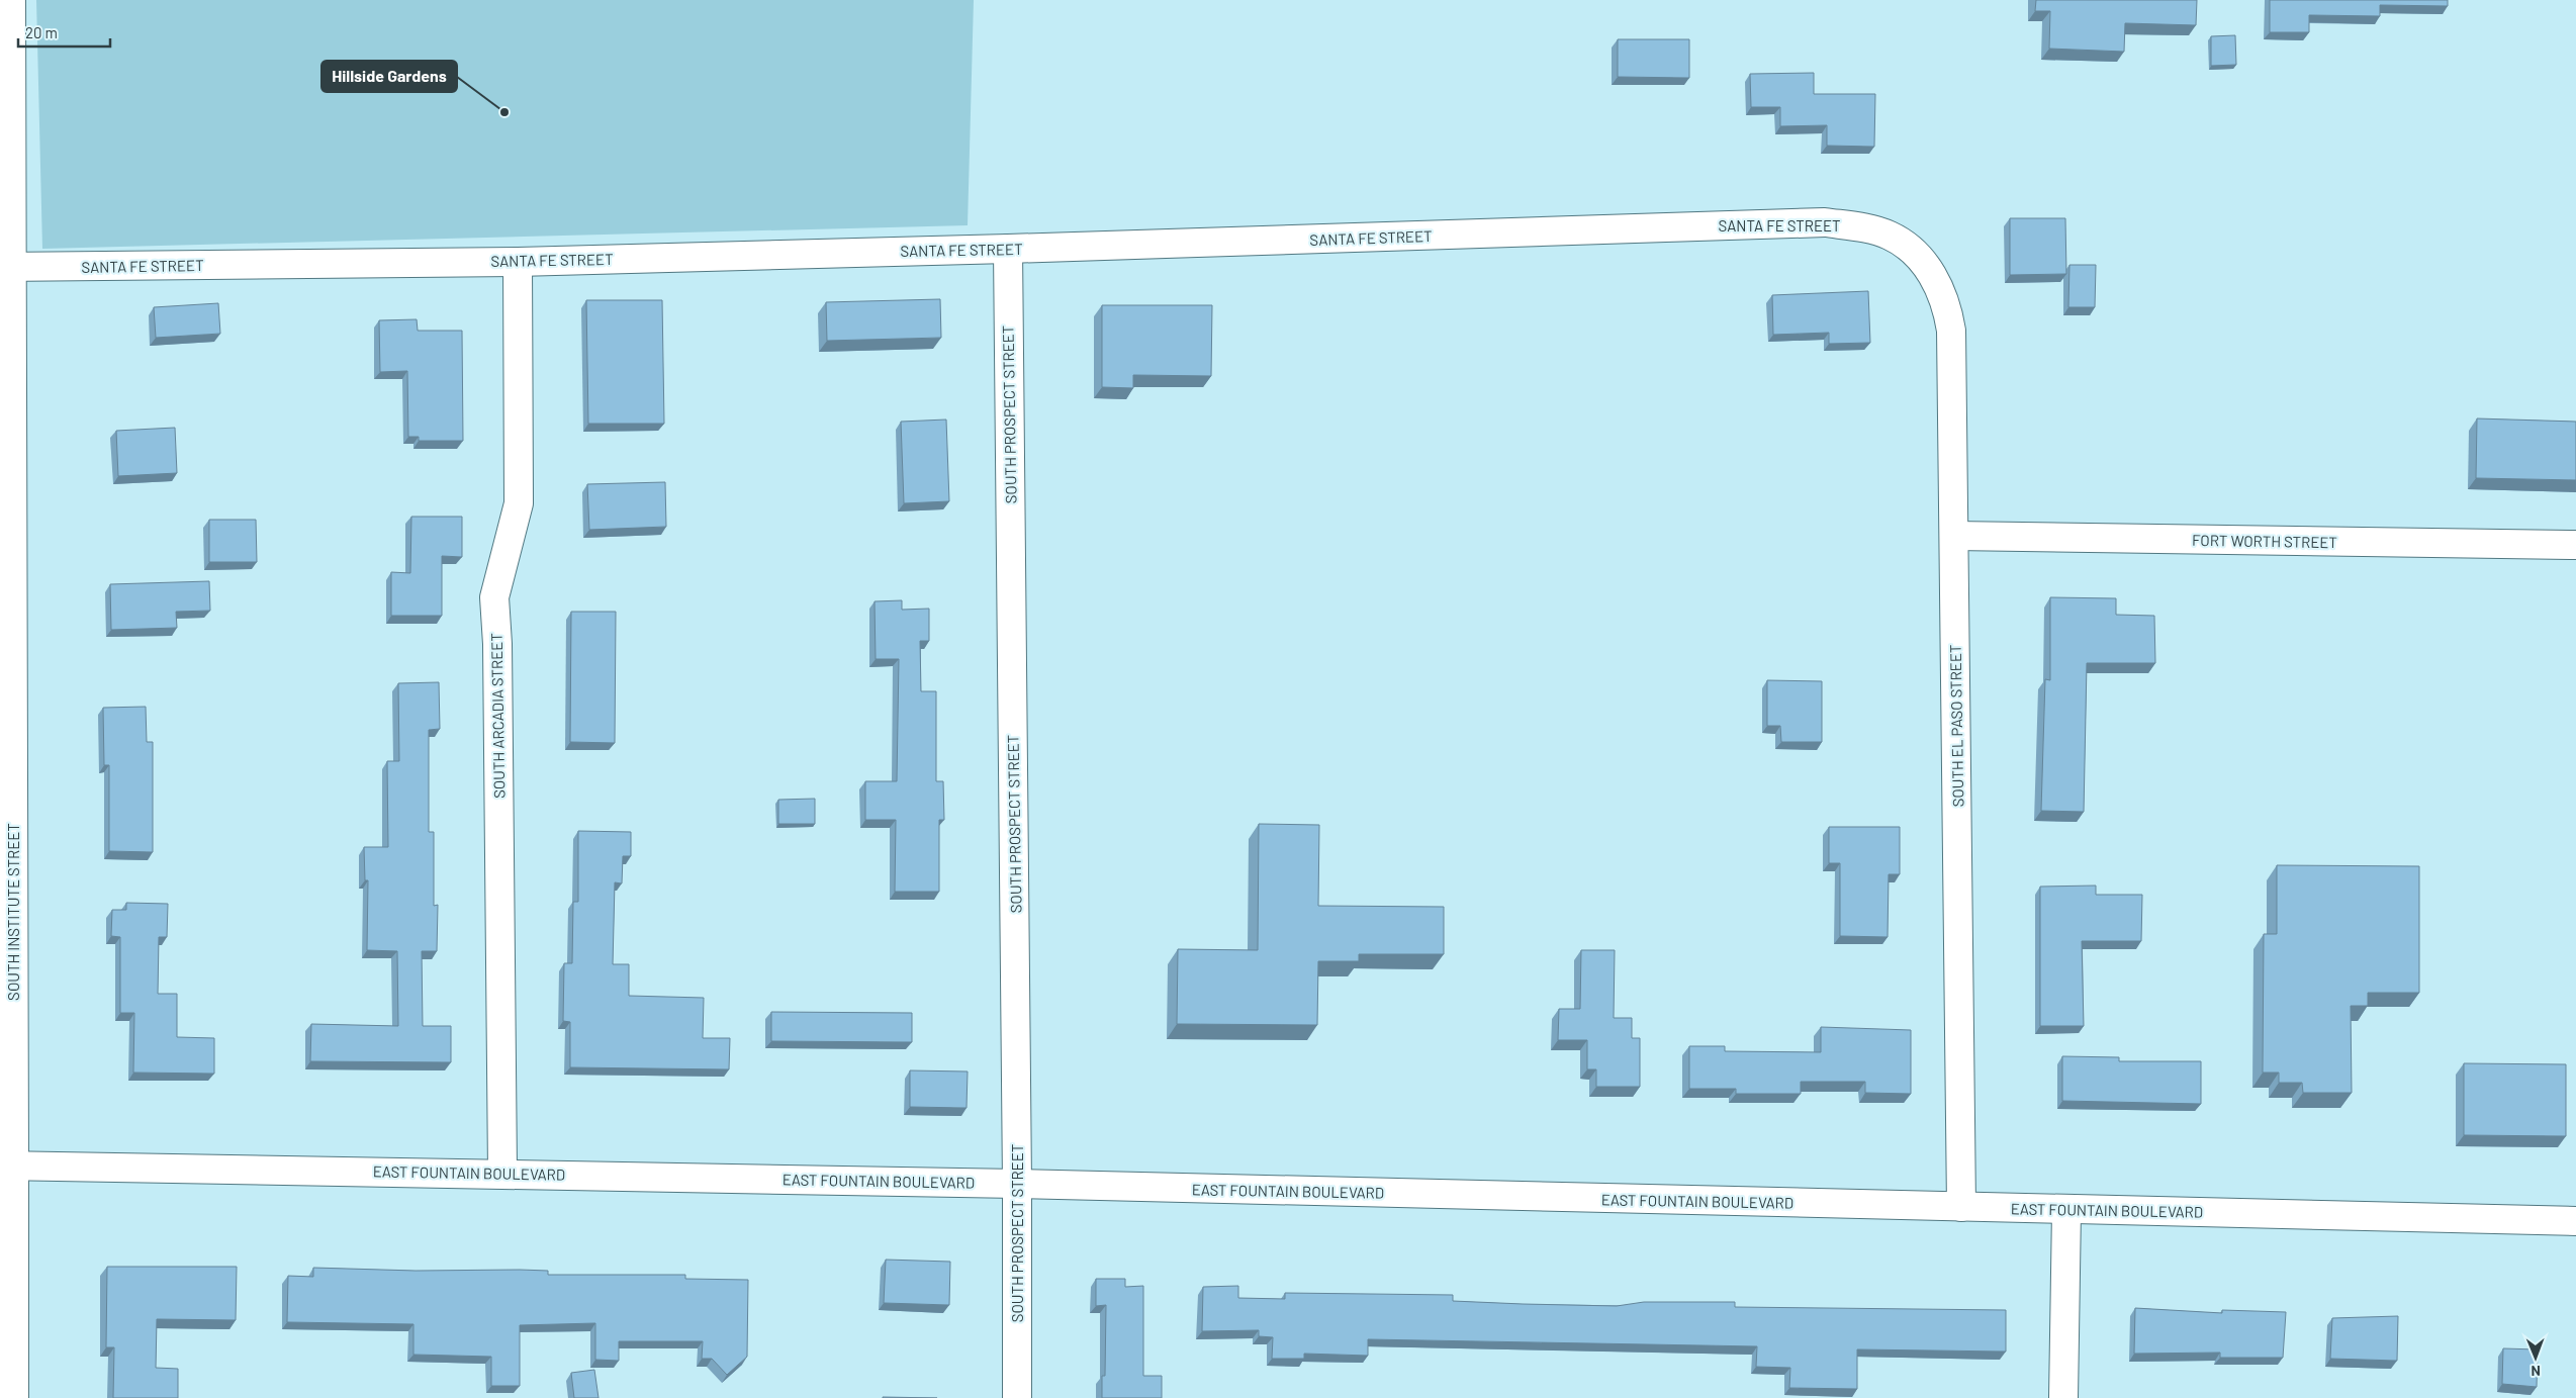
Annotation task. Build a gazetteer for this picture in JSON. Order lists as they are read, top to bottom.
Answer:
{
  "streets": {
    "street": [
      "SANTA FE STREET",
      "SOUTH PROSPECT STREET",
      "FORT WORTH STREET",
      "SOUTH ARCADIA STREET",
      "SOUTH EL PASO STREET",
      "SOUTH INSTITUTE STREET",
      "EAST FOUNTAIN BOULEVARD"
    ]
  },
  "crossings": [
    ["SANTA FE STREET", "SOUTH PROSPECT STREET"],
    ["SANTA FE STREET", "SOUTH ARCADIA STREET"],
    ["SANTA FE STREET", "SOUTH EL PASO STREET"],
    ["SANTA FE STREET", "SOUTH INSTITUTE STREET"],
    ["SOUTH PROSPECT STREET", "EAST FOUNTAIN BOULEVARD"],
    ["FORT WORTH STREET", "SOUTH EL PASO STREET"],
    ["SOUTH ARCADIA STREET", "EAST FOUNTAIN BOULEVARD"],
    ["SOUTH EL PASO STREET", "EAST FOUNTAIN BOULEVARD"],
    ["SOUTH INSTITUTE STREET", "EAST FOUNTAIN BOULEVARD"]
  ],
  "places": ["Hillside Gardens"],
  "scale_bar": "20 m",
  "north": "bottom"
}
